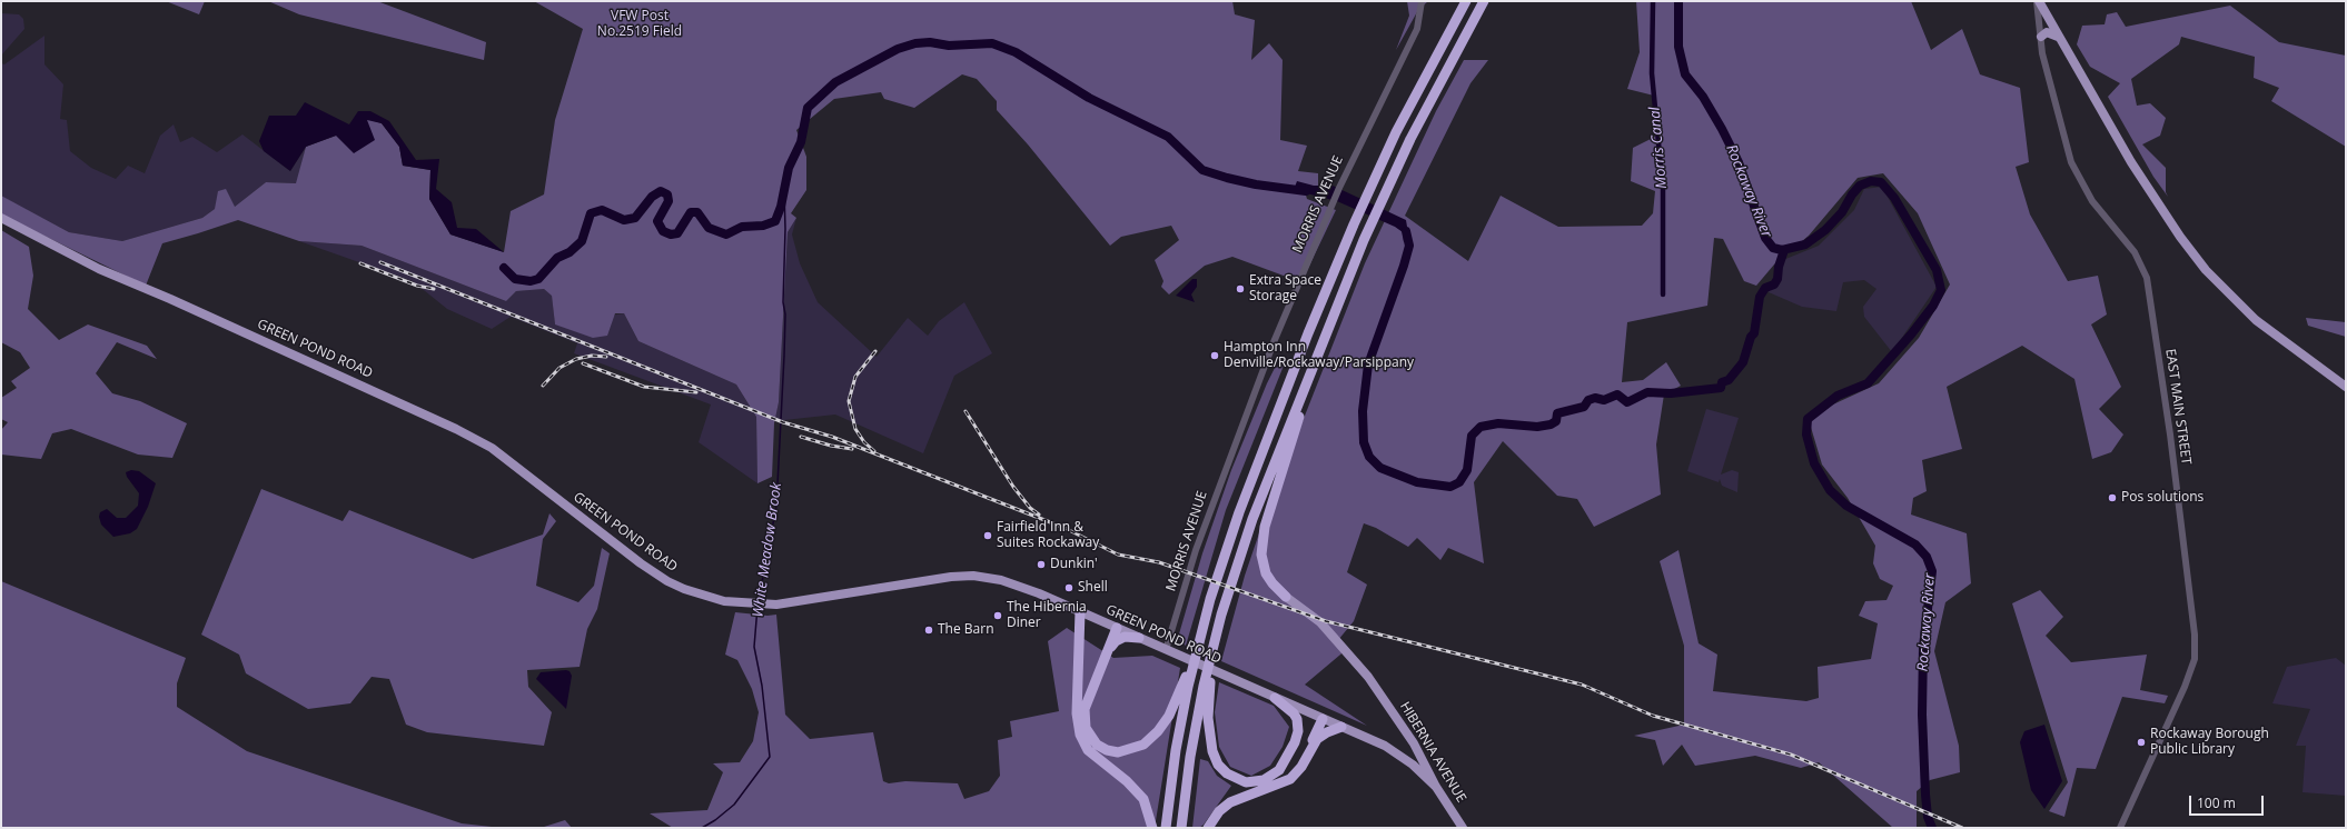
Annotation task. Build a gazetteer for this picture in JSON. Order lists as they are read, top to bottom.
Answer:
{
  "streets": {
    "main road": ["GREEN POND ROAD", "HIBERNIA AVENUE"],
    "street": ["MORRIS AVENUE", "EAST MAIN STREET"]
  },
  "crossings": [
    ["MORRIS AVENUE", "GREEN POND ROAD"],
    ["GREEN POND ROAD", "HIBERNIA AVENUE"]
  ],
  "water": ["Morris Canal", "Rockaway River", "White Meadow Brook"],
  "parks": ["VFW Post No.2519 Field"],
  "places": [
    "Extra Space Storage",
    "Hampton Inn Denville/Rockaway/Parsippany",
    "Pos solutions",
    "Fairfield Inn & Suites Rockaway",
    "Dunkin'",
    "Shell",
    "The Hibernia Diner",
    "The Barn",
    "Rockaway Borough Public Library"
  ],
  "scale_bar": "100 m"
}
